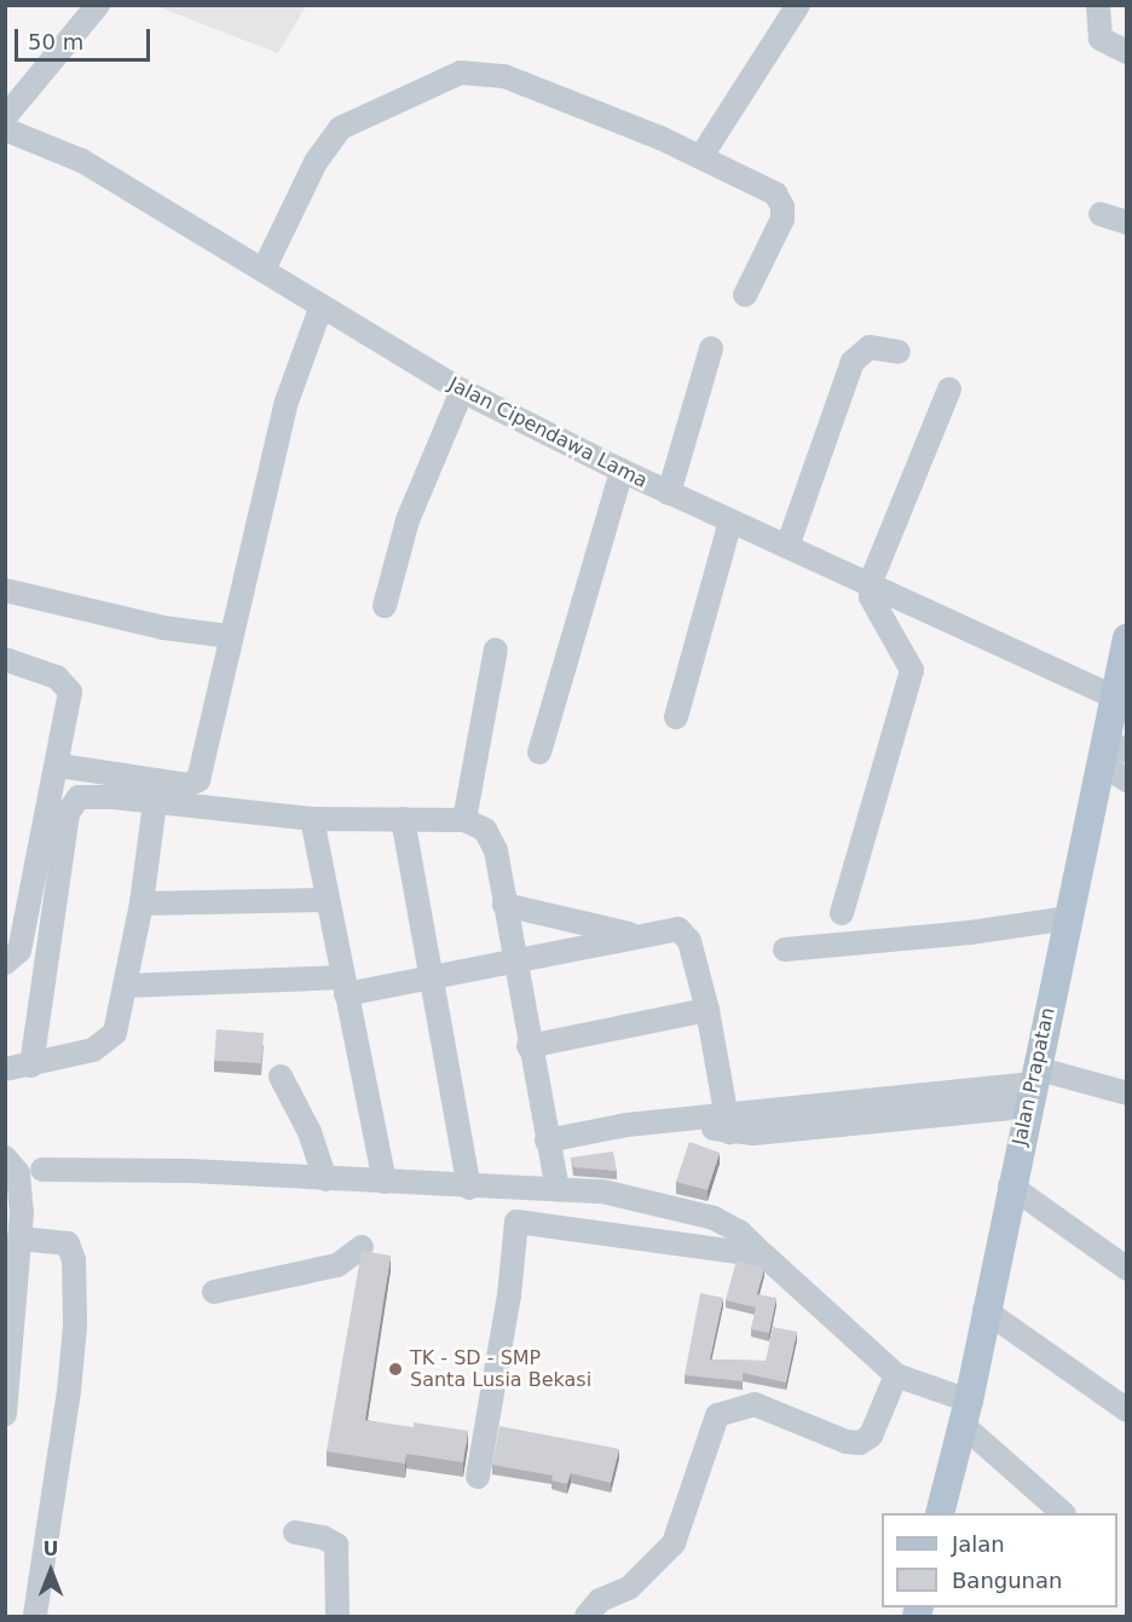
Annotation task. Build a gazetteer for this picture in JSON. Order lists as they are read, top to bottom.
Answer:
{
  "streets": {
    "main road": ["Jalan Prapatan"],
    "street": ["Jalan Cipendawa Lama"]
  },
  "crossings": [
    ["Jalan Cipendawa Lama", "Jalan Prapatan"]
  ],
  "places": ["TK - SD - SMP Santa Lusia Bekasi"],
  "legend": ["Jalan", "Bangunan"],
  "scale_bar": "50 m",
  "north": "top"
}
